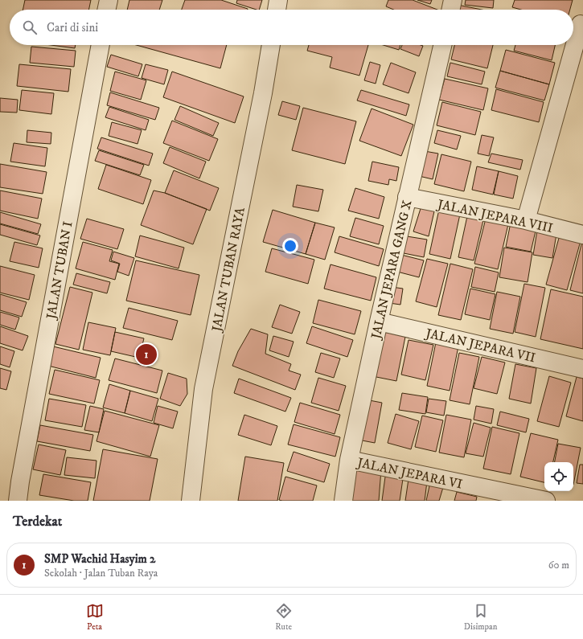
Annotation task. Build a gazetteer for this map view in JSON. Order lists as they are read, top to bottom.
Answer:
{
  "streets": {
    "street": [
      "JALAN JEPARA VIII",
      "JALAN TUBAN RAYA",
      "JALAN JEPARA GANG X",
      "JALAN TUBAN I",
      "JALAN JEPARA VII",
      "JALAN JEPARA VI"
    ]
  },
  "crossings": [
    ["JALAN JEPARA VIII", "JALAN JEPARA GANG X"],
    ["JALAN JEPARA GANG X", "JALAN JEPARA VII"],
    ["JALAN JEPARA GANG X", "JALAN JEPARA VI"]
  ],
  "page": {
    "search": "Cari di sini",
    "pins": "1",
    "heading": "Terdekat",
    "list": [
      {
        "mark": "1",
        "name": "SMP Wachid Hasyim 2",
        "note": "Sekolah · Jalan Tuban Raya",
        "value": "60 m"
      }
    ],
    "nav": ["Peta", "Rute", "Disimpan"]
  }
}
